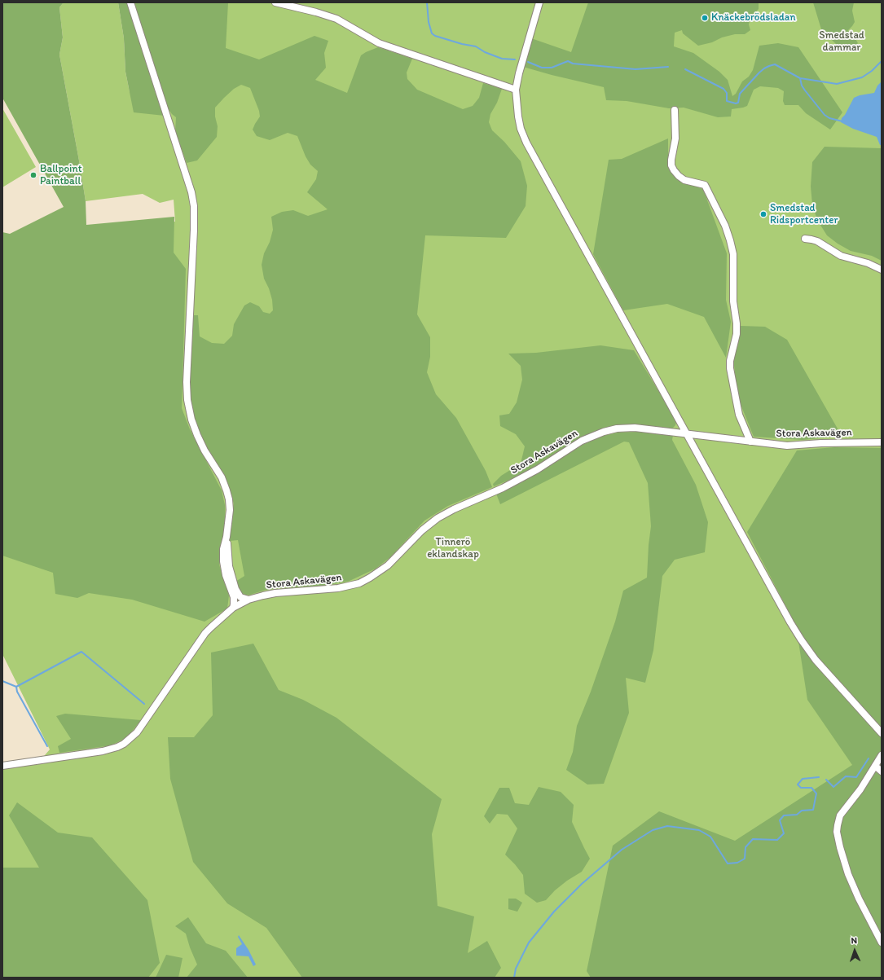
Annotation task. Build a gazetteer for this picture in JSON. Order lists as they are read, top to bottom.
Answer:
{
  "streets": {
    "street": ["Stora Askavägen"]
  },
  "parks": ["Smedstad dammar", "Tinnerö eklandskap"],
  "places": ["Knäckebrödsladan", "Ballpoint Paintball", "Smedstad Ridsportcenter"],
  "north": "top"
}
